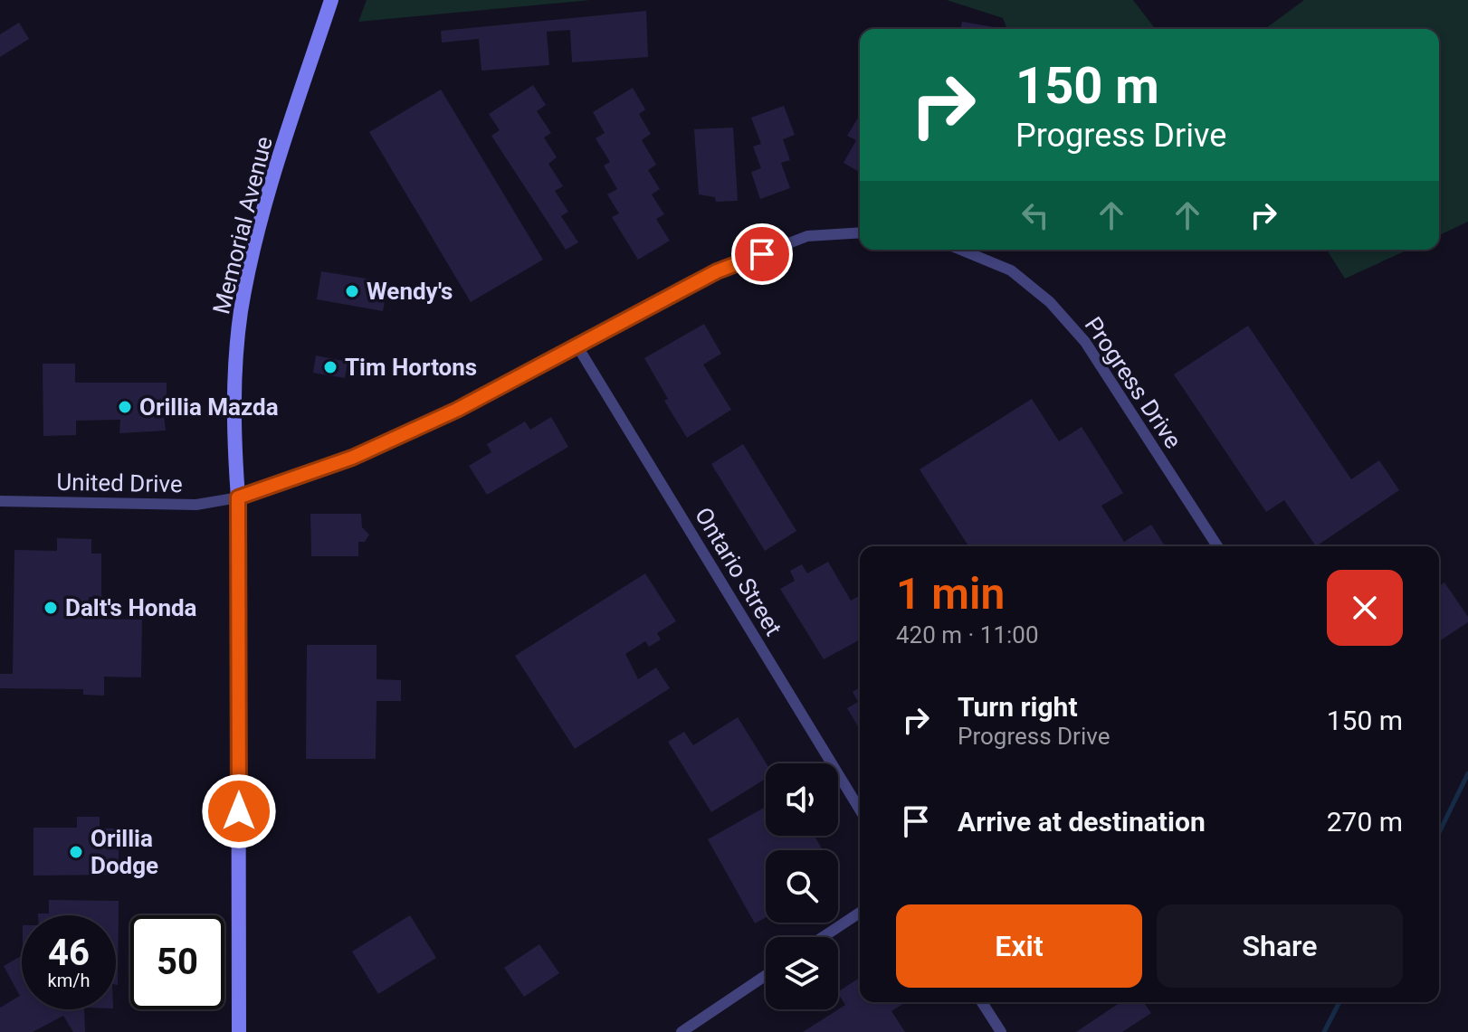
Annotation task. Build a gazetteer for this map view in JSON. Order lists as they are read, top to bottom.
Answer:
{
  "streets": {
    "main road": ["Memorial Avenue"],
    "street": ["Progress Drive", "United Drive", "Ontario Street"]
  },
  "crossings": [
    ["Memorial Avenue", "United Drive"]
  ],
  "places": [
    "Wendy's",
    "Tim Hortons",
    "Orillia Mazda",
    "Dalt's Honda",
    "Orillia Dodge"
  ],
  "page": {
    "turn": ["150 m", "Progress Drive"],
    "heading": ["1 min", "420 m · 11:00"],
    "list": [
      {
        "name": "Turn right",
        "note": "Progress Drive",
        "value": "150 m"
      },
      {
        "name": "Arrive at destination",
        "value": "270 m"
      }
    ],
    "buttons": ["Exit", "Share"],
    "speed": "46 km/h",
    "limit": "50"
  }
}
